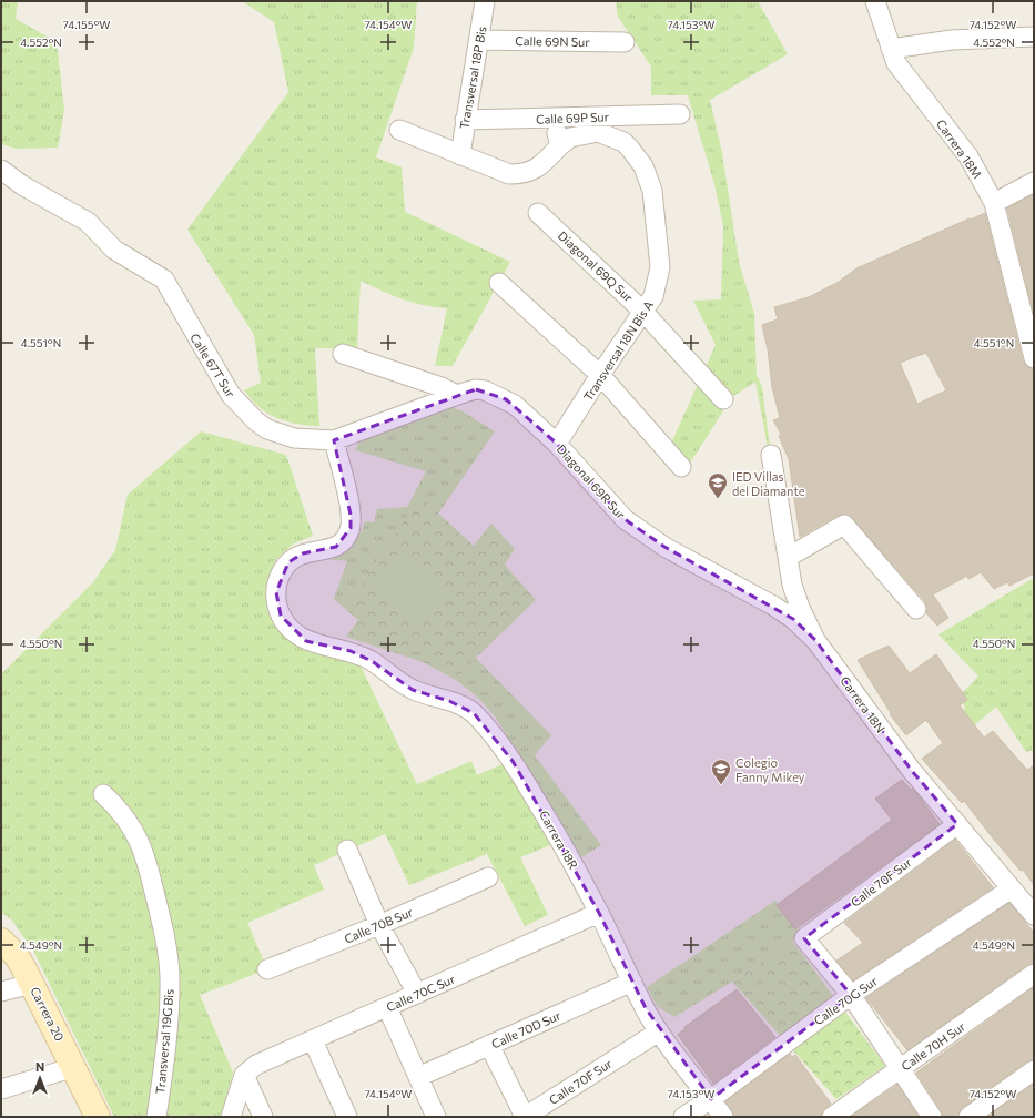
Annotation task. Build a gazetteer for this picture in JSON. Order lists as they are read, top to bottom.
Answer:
{
  "streets": {
    "street": [
      "Calle 69N Sur",
      "Transversal 18P Bis",
      "Calle 69P Sur",
      "Carrera 18M",
      "Diagonal 69Q Sur",
      "Transversal 18N Bis A",
      "Calle 67T Sur",
      "Diagonal 69R Sur",
      "Carrera 18N",
      "Carrera 18R",
      "Calle 70F Sur",
      "Calle 70B Sur",
      "Calle 70C Sur",
      "Calle 70G Sur",
      "Carrera 20",
      "Calle 70D Sur",
      "Transversal 19G Bis",
      "Calle 70H Sur"
    ]
  },
  "crossings": [
    ["Calle 69N Sur", "Transversal 18P Bis"],
    ["Transversal 18P Bis", "Calle 69P Sur"],
    ["Transversal 18P Bis", "Transversal 18N Bis A"],
    ["Diagonal 69Q Sur", "Transversal 18N Bis A"],
    ["Transversal 18N Bis A", "Diagonal 69R Sur"],
    ["Calle 67T Sur", "Diagonal 69R Sur"],
    ["Calle 67T Sur", "Carrera 18R"],
    ["Diagonal 69R Sur", "Carrera 18N"],
    ["Carrera 18N", "Calle 70F Sur"],
    ["Carrera 18N", "Calle 70G Sur"],
    ["Carrera 18R", "Calle 70F Sur"],
    ["Carrera 18R", "Calle 70C Sur"],
    ["Carrera 18R", "Calle 70G Sur"],
    ["Carrera 18R", "Calle 70D Sur"],
    ["Calle 70F Sur", "Calle 70G Sur"]
  ],
  "places": {
    "school or university": ["IED Villas del Diamante", "Colegio Fanny Mikey"]
  },
  "north": "top",
  "coordinates": [
    "74.155°W",
    "74.154°W",
    "74.153°W",
    "74.152°W",
    "4.552°N",
    "4.551°N",
    "4.550°N",
    "4.549°N"
  ]
}
